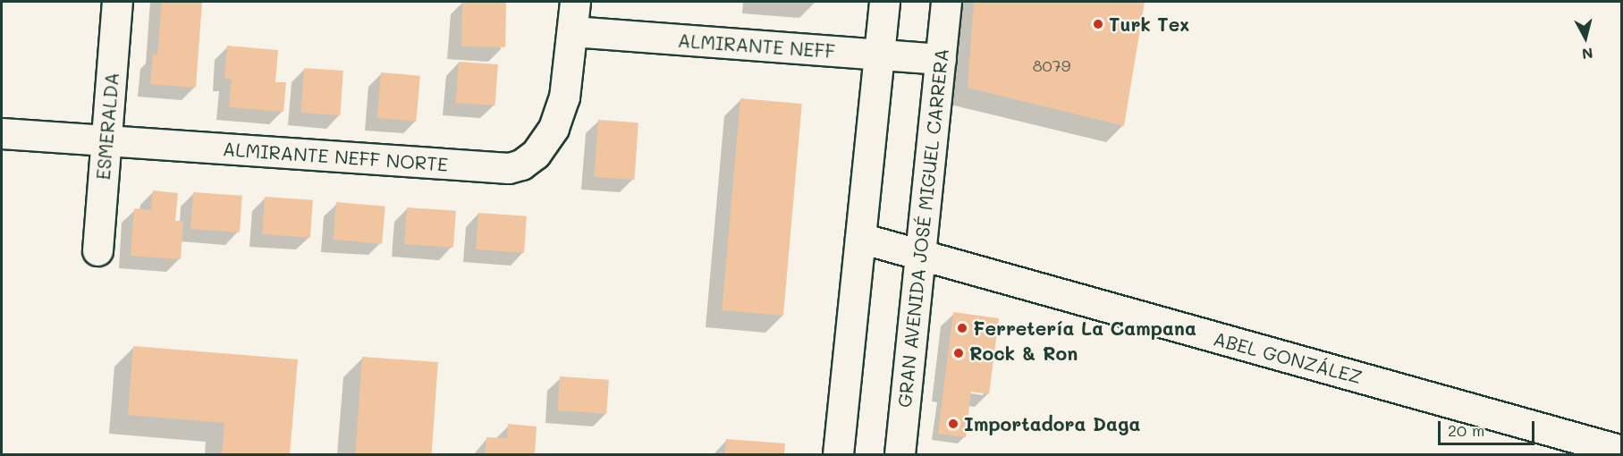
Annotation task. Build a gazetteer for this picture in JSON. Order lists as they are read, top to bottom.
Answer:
{
  "streets": {
    "street": [
      "ALMIRANTE NEFF",
      "ESMERALDA",
      "ALMIRANTE NEFF NORTE",
      "GRAN AVENIDA JOSÉ MIGUEL CARRERA",
      "ABEL GONZÁLEZ"
    ]
  },
  "crossings": [
    ["ALMIRANTE NEFF", "ALMIRANTE NEFF NORTE"],
    ["ALMIRANTE NEFF", "GRAN AVENIDA JOSÉ MIGUEL CARRERA"],
    ["ESMERALDA", "ALMIRANTE NEFF NORTE"],
    ["GRAN AVENIDA JOSÉ MIGUEL CARRERA", "ABEL GONZÁLEZ"]
  ],
  "places": [
    "Turk Tex",
    "Ferretería La Campana",
    "Rock & Ron",
    "Importadora Daga"
  ],
  "house_numbers": ["8079"],
  "scale_bar": "20 m",
  "north": "bottom"
}
